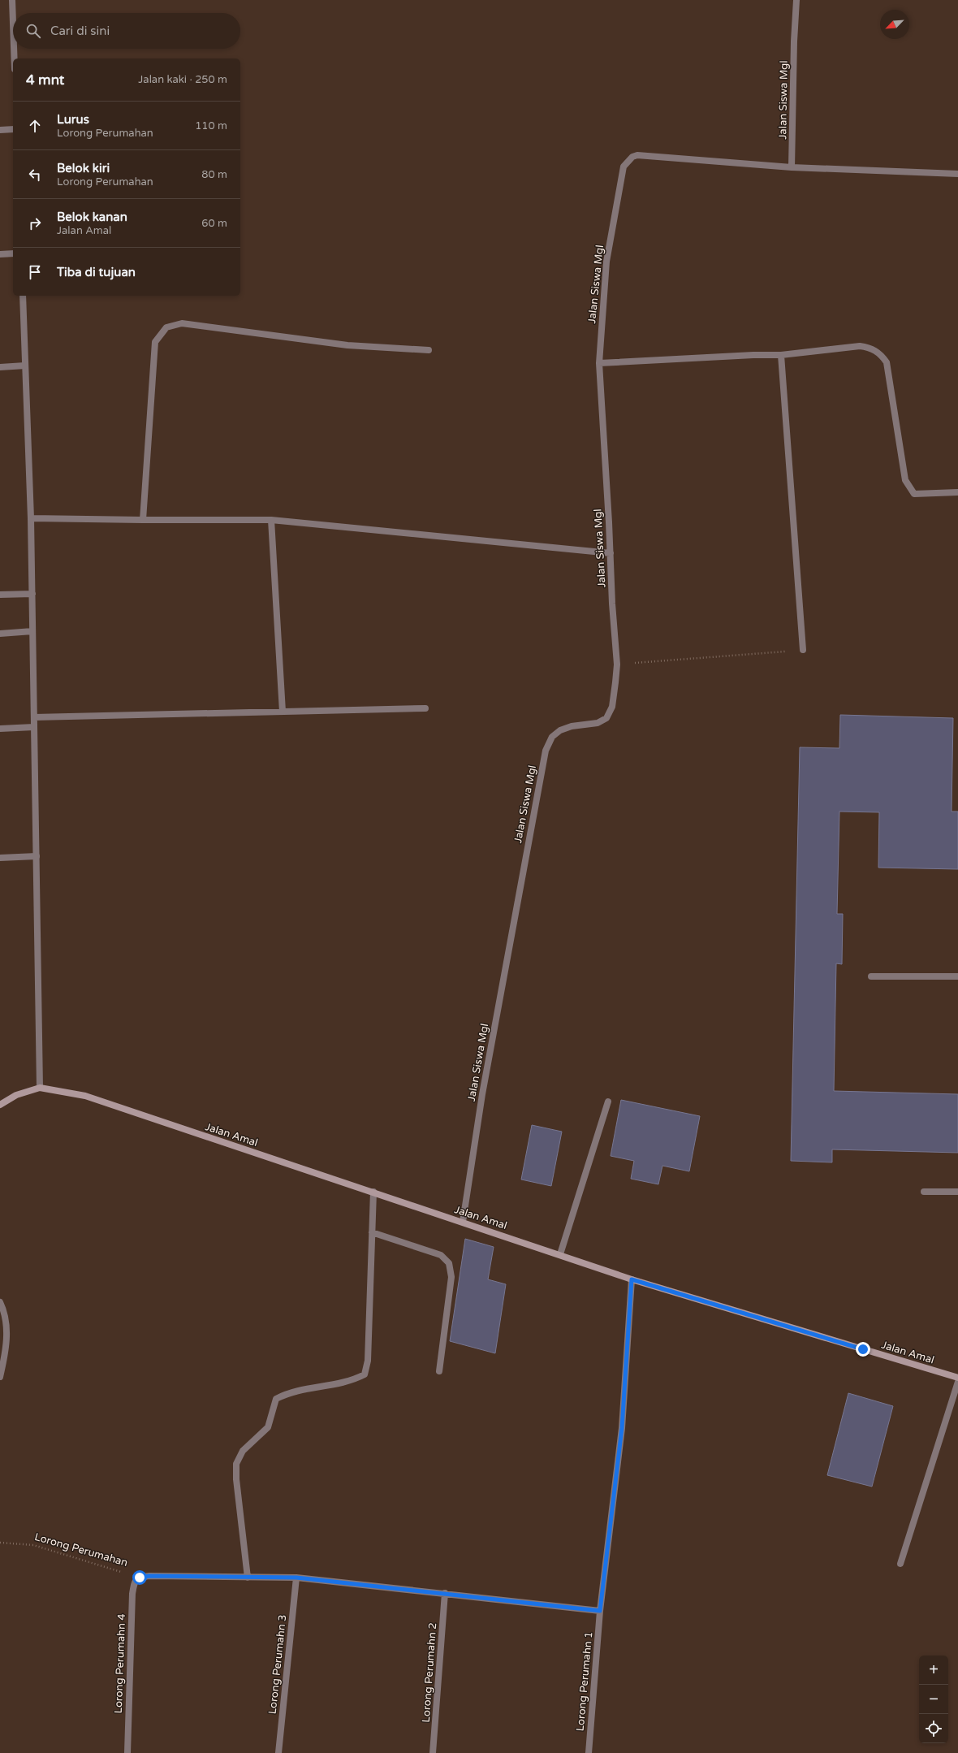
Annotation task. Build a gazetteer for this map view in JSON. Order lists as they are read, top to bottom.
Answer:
{
  "streets": {
    "street": [
      "Jalan Siswa Mgl",
      "Jalan Amal",
      "Lorong Perumahan",
      "Lorong Perumahn 4",
      "Lorong Perumahn 3",
      "Lorong Perumahn 2",
      "Lorong Perumahn 1"
    ]
  },
  "crossings": [
    ["Jalan Siswa Mgl", "Jalan Amal"],
    ["Lorong Perumahan", "Lorong Perumahn 4"],
    ["Lorong Perumahan", "Lorong Perumahn 3"],
    ["Lorong Perumahan", "Lorong Perumahn 2"],
    ["Lorong Perumahan", "Lorong Perumahn 1"]
  ],
  "north": "bottom left",
  "page": {
    "search": "Cari di sini",
    "heading": ["4 mnt", "Jalan kaki · 250 m"],
    "list": [
      ["Lurus", "Lorong Perumahan", "110 m"],
      ["Belok kiri", "Lorong Perumahan", "80 m"],
      ["Belok kanan", "Jalan Amal", "60 m"],
      "Tiba di tujuan"
    ],
    "map_buttons": ["+", "−"]
  }
}
